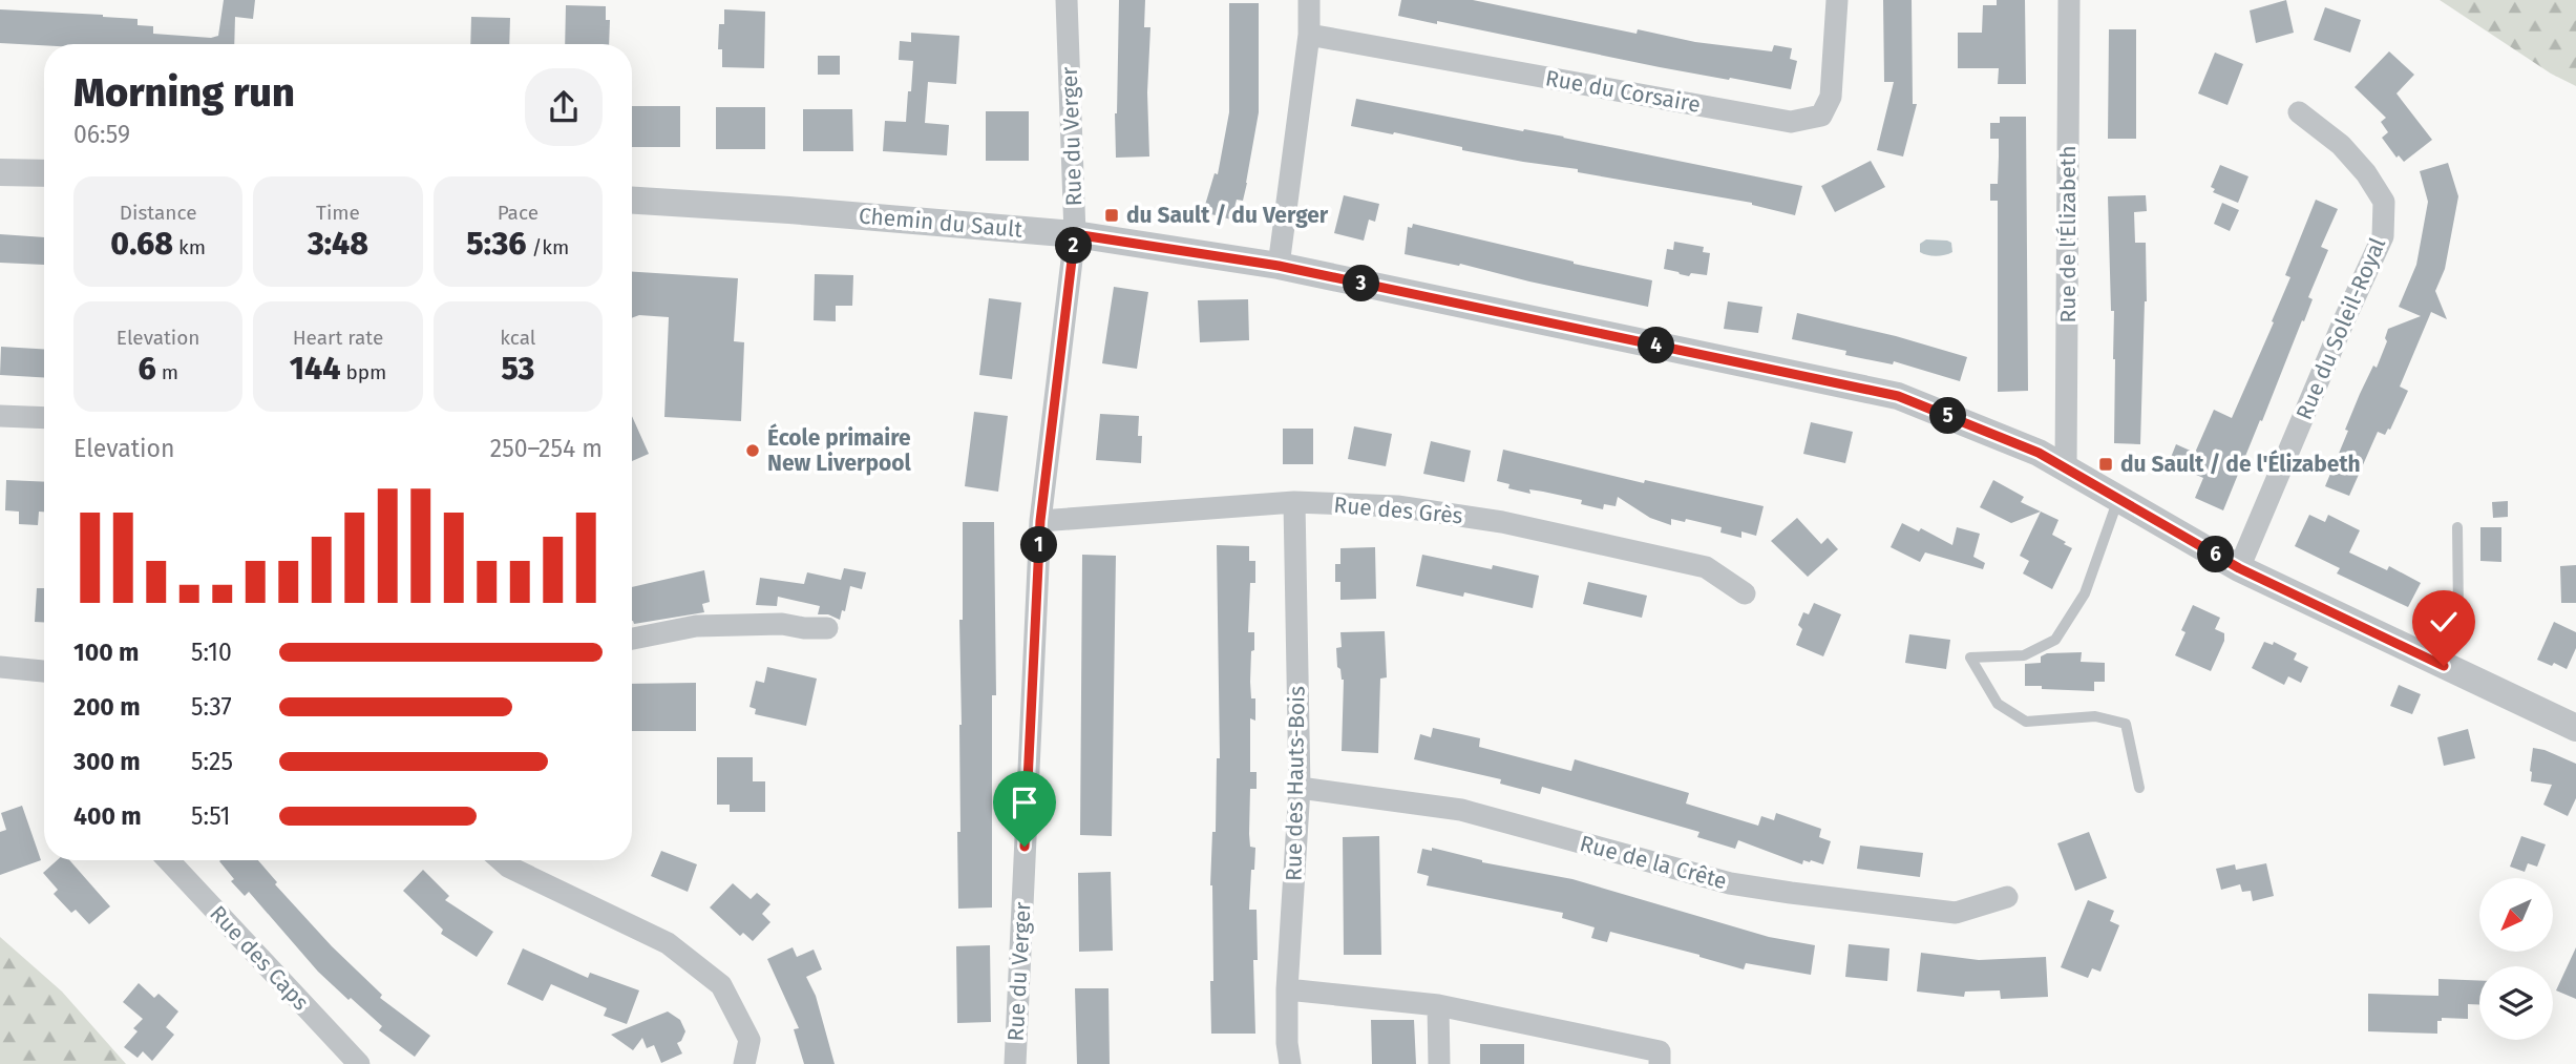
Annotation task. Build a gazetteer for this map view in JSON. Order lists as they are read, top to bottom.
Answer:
{
  "streets": {
    "street": [
      "Rue du Corsaire",
      "Rue du Verger",
      "Chemin du Sault",
      "Rue de l'Élizabeth",
      "Rue du Soleil-Royal",
      "Rue des Grès",
      "Rue des Hauts-Bois",
      "Rue de la Crête",
      "Rue des Caps"
    ]
  },
  "crossings": [
    ["Rue du Verger", "Chemin du Sault"],
    ["Rue du Verger", "Rue des Grès"],
    ["Chemin du Sault", "Rue de l'Élizabeth"],
    ["Chemin du Sault", "Rue du Soleil-Royal"],
    ["Rue des Grès", "Rue des Hauts-Bois"],
    ["Rue des Hauts-Bois", "Rue de la Crête"]
  ],
  "places": {
    "transit": ["du Sault / du Verger", "du Sault / de l'Élizabeth"],
    "other": ["École primaire New Liverpool"]
  },
  "north": "bottom left",
  "page": {
    "heading": ["Morning run", "06:59"],
    "stats": [
      ["Distance", "0.68 km"],
      ["Time", "3:48"],
      ["Pace", "5:36 /km"],
      ["Elevation", "6 m"],
      ["Heart rate", "144 bpm"],
      ["kcal", "53"]
    ],
    "pins": [
      "2",
      "3",
      "4",
      "5",
      "1",
      "6"
    ],
    "chart": ["Elevation", "250–254 m"],
    "list": [
      {
        "name": "100 m",
        "note": "5:10"
      },
      {
        "name": "200 m",
        "note": "5:37"
      },
      {
        "name": "300 m",
        "note": "5:25"
      },
      {
        "name": "400 m",
        "note": "5:51"
      }
    ]
  }
}
